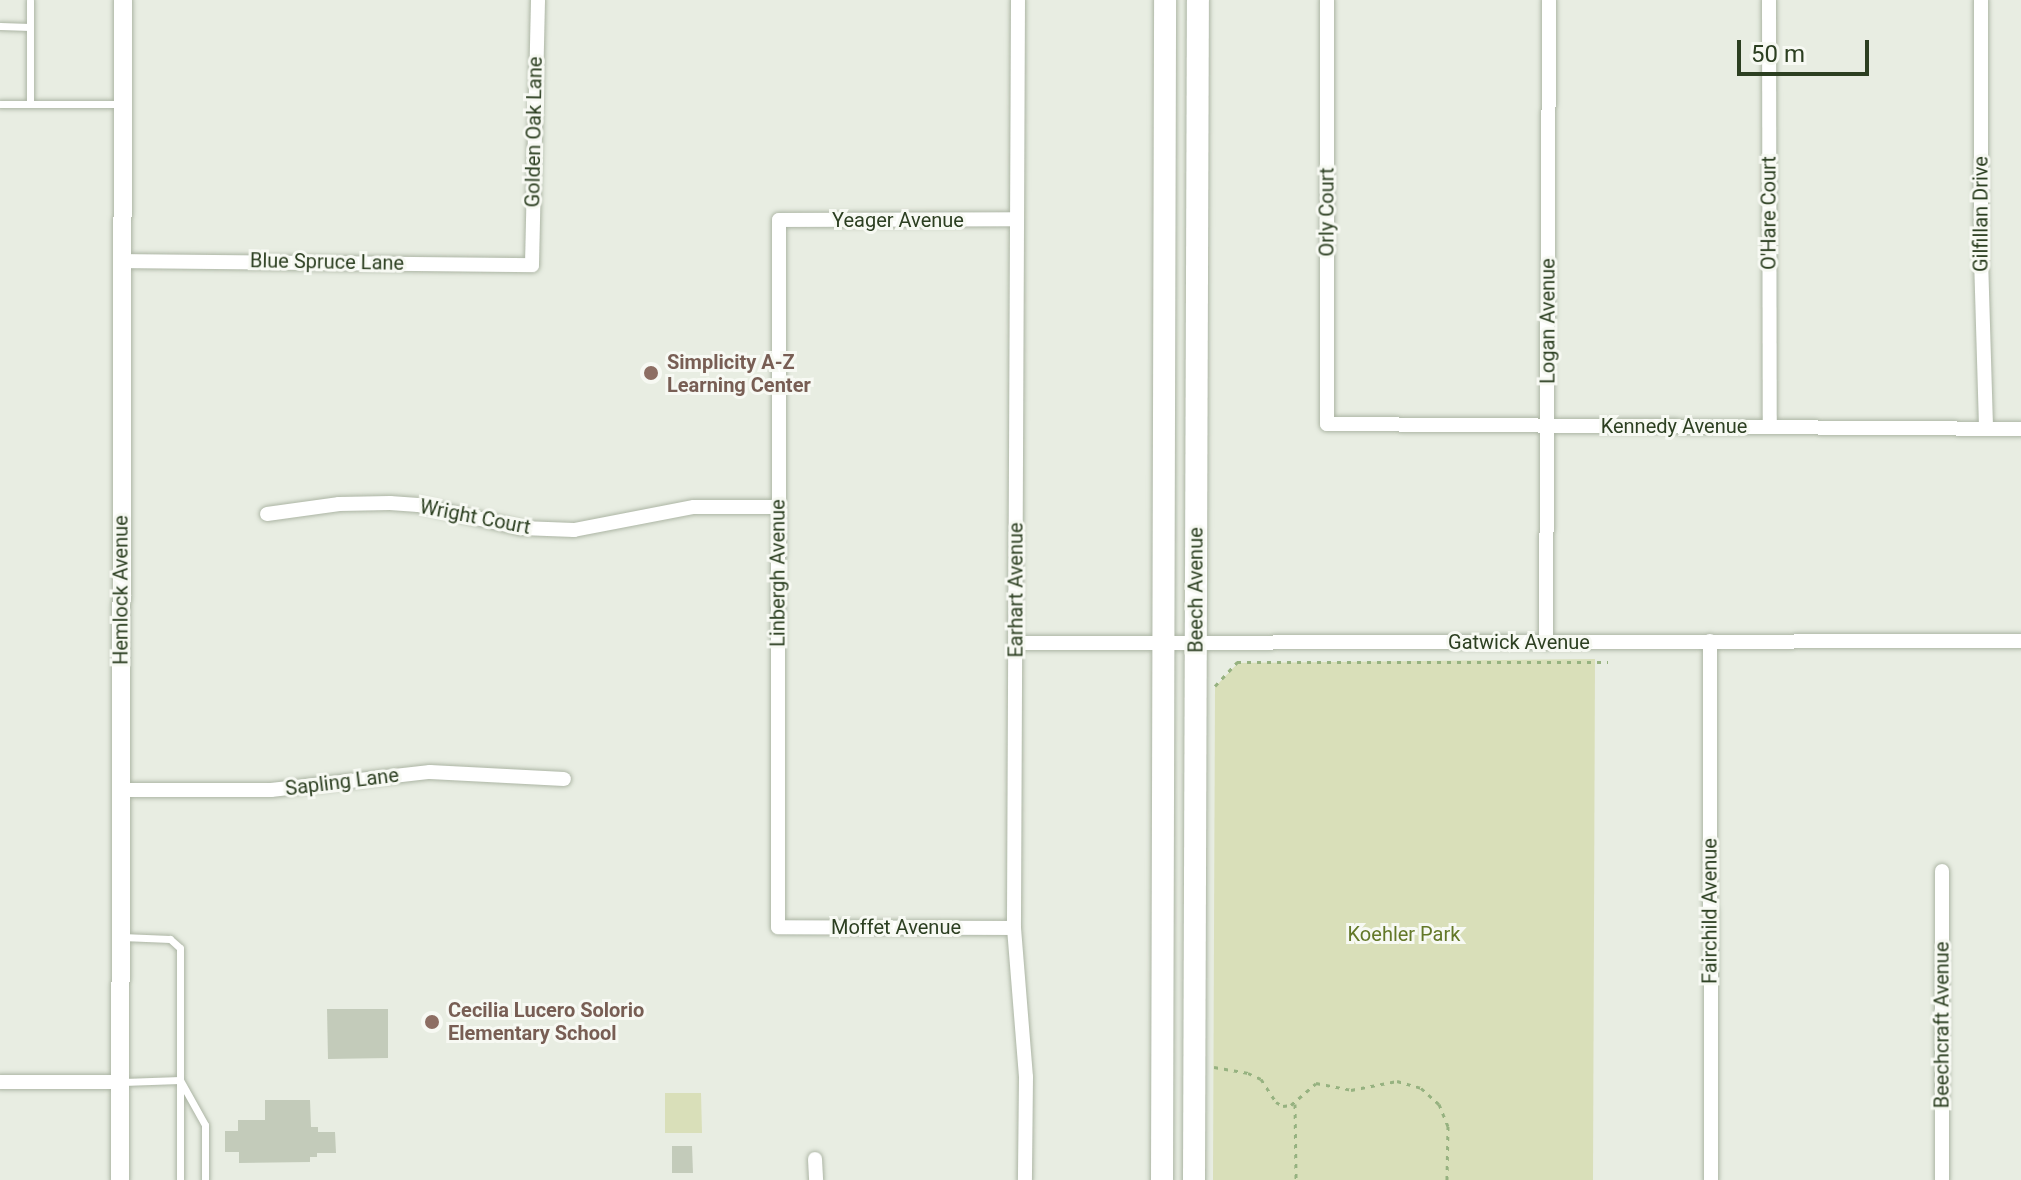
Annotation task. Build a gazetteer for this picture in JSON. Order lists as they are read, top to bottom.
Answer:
{
  "streets": {
    "main road": ["Beech Avenue"],
    "street": [
      "Golden Oak Lane",
      "Orly Court",
      "O'Hare Court",
      "Gilfillan Drive",
      "Yeager Avenue",
      "Blue Spruce Lane",
      "Logan Avenue",
      "Kennedy Avenue",
      "Wright Court",
      "Linbergh Avenue",
      "Hemlock Avenue",
      "Earhart Avenue",
      "Gatwick Avenue",
      "Sapling Lane",
      "Fairchild Avenue",
      "Moffet Avenue",
      "Beechcraft Avenue"
    ]
  },
  "crossings": [
    ["Golden Oak Lane", "Blue Spruce Lane"],
    ["Orly Court", "Kennedy Avenue"],
    ["O'Hare Court", "Kennedy Avenue"],
    ["Gilfillan Drive", "Kennedy Avenue"],
    ["Yeager Avenue", "Linbergh Avenue"],
    ["Yeager Avenue", "Earhart Avenue"],
    ["Blue Spruce Lane", "Hemlock Avenue"],
    ["Logan Avenue", "Kennedy Avenue"],
    ["Logan Avenue", "Gatwick Avenue"],
    ["Wright Court", "Linbergh Avenue"],
    ["Linbergh Avenue", "Moffet Avenue"],
    ["Hemlock Avenue", "Sapling Lane"],
    ["Earhart Avenue", "Gatwick Avenue"],
    ["Earhart Avenue", "Moffet Avenue"],
    ["Beech Avenue", "Gatwick Avenue"],
    ["Gatwick Avenue", "Fairchild Avenue"]
  ],
  "parks": ["Koehler Park"],
  "places": ["Simplicity A-Z Learning Center", "Cecilia Lucero Solorio Elementary School"],
  "scale_bar": "50 m"
}
